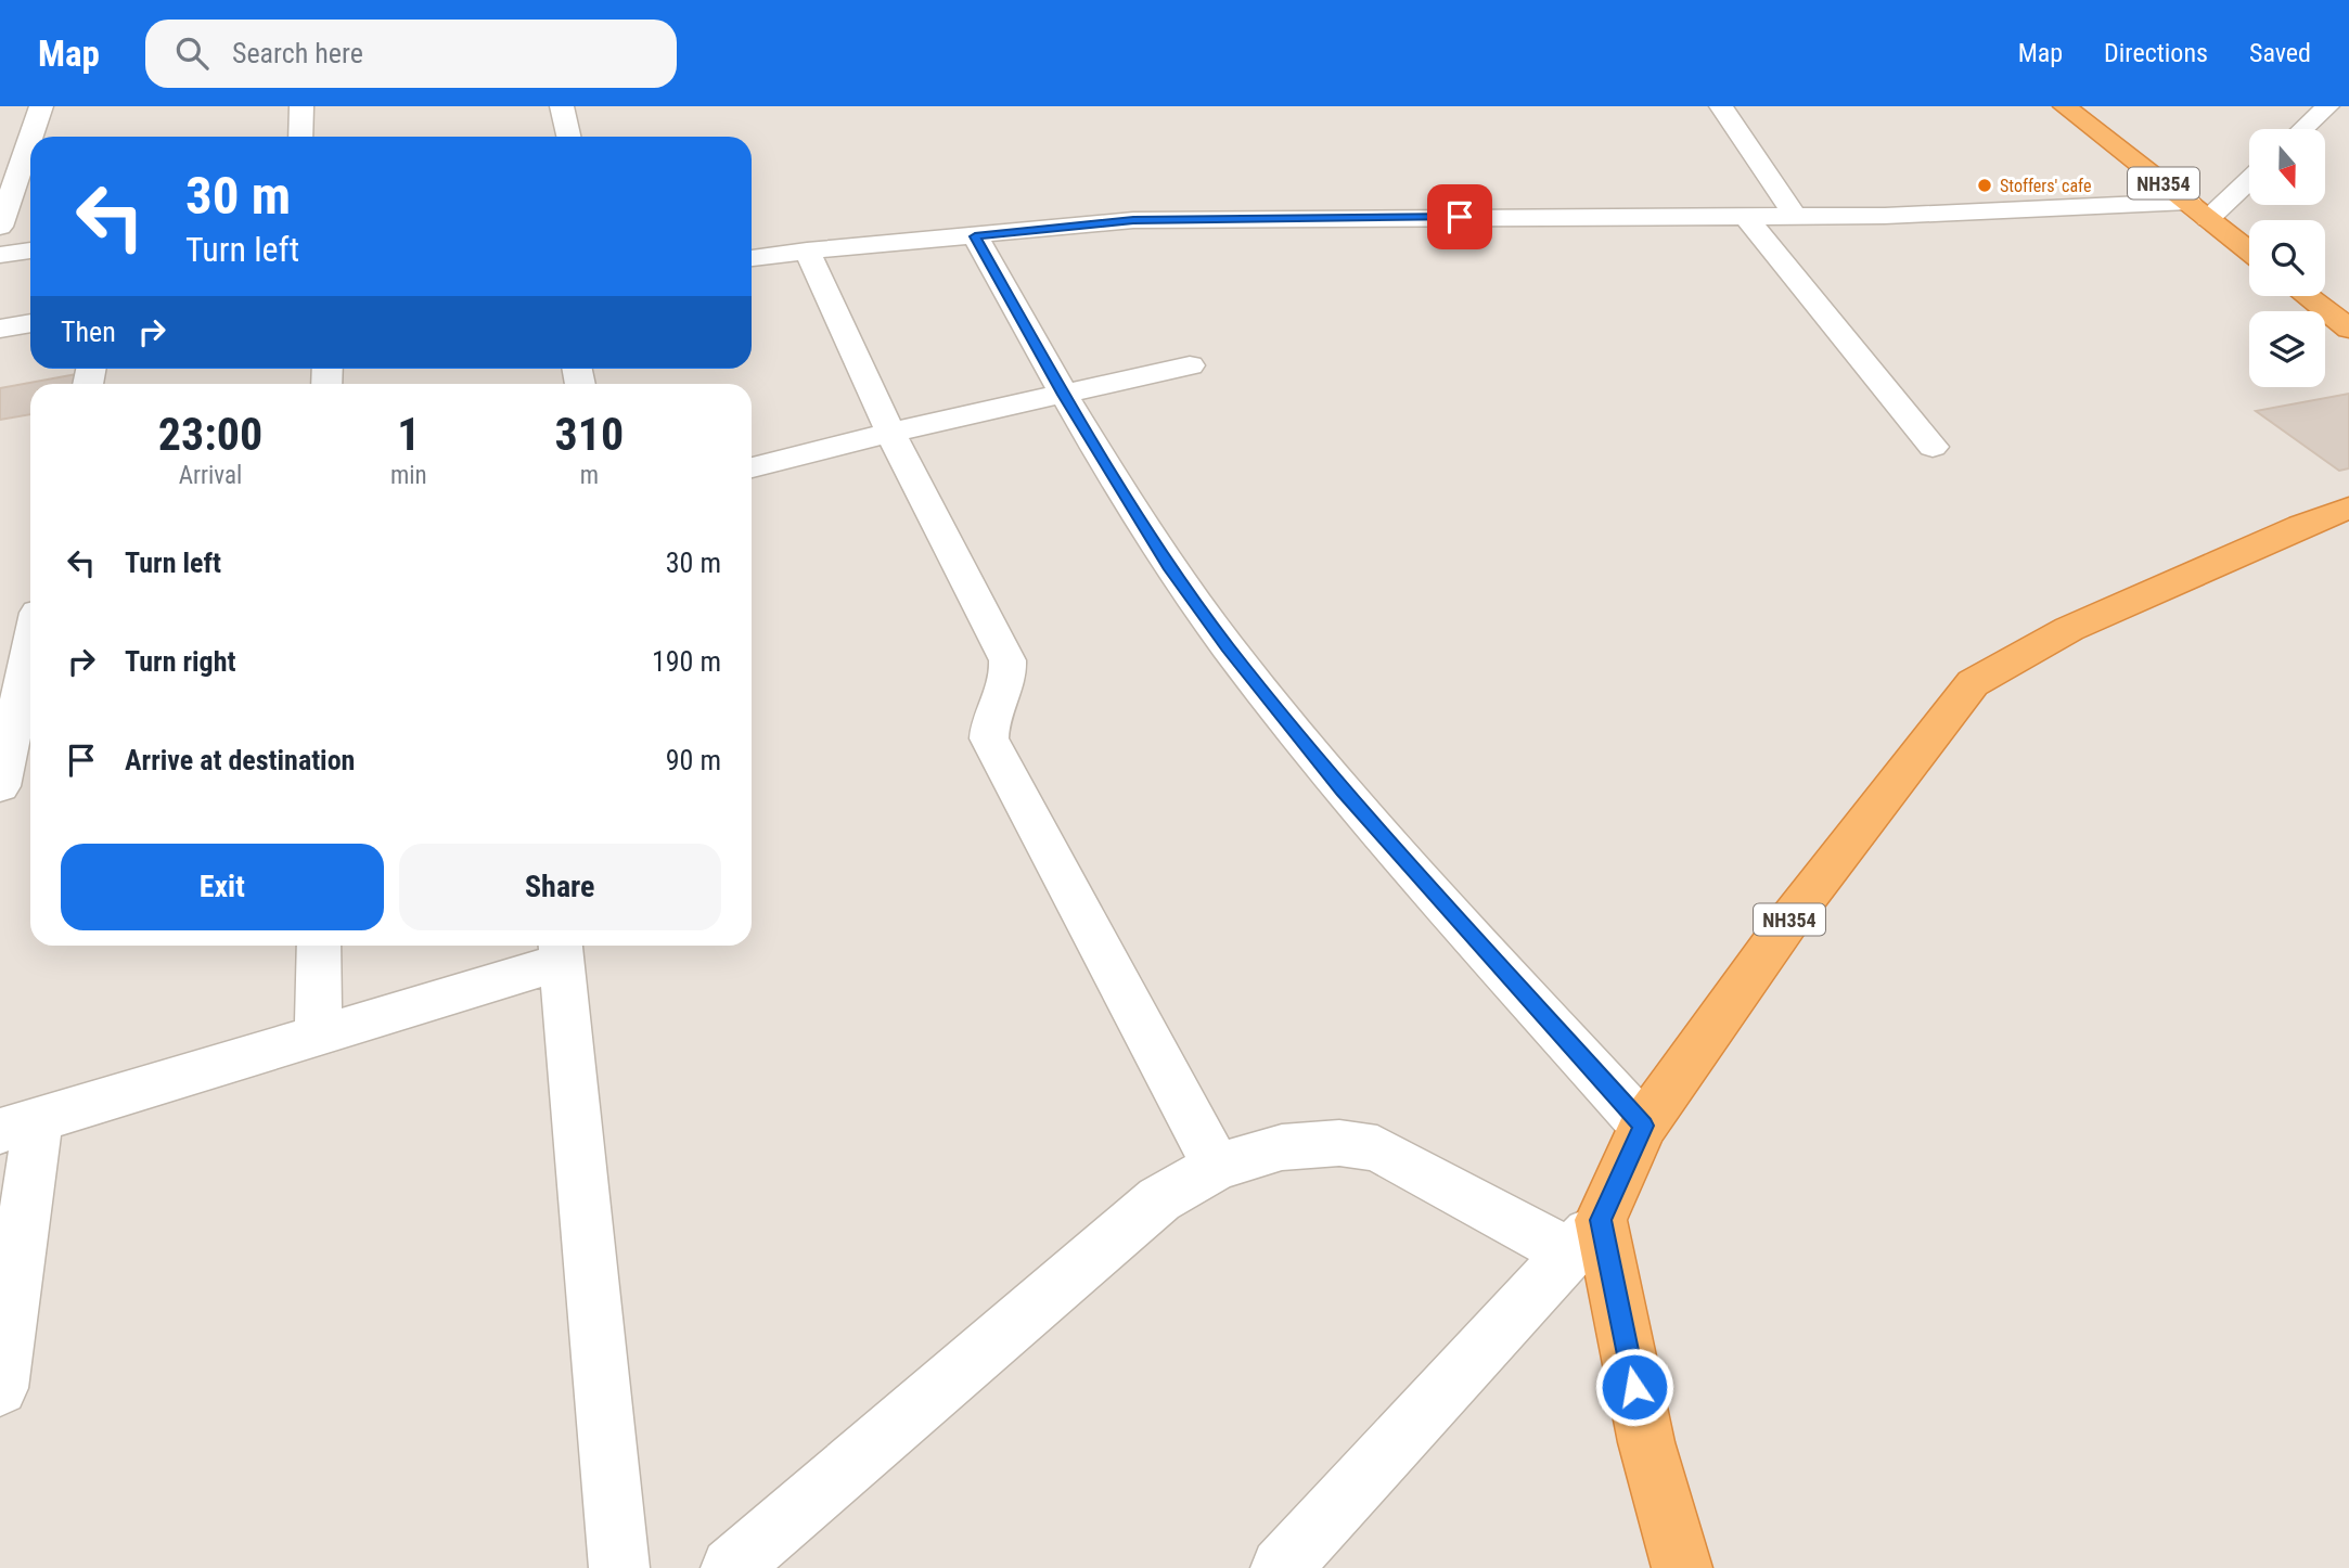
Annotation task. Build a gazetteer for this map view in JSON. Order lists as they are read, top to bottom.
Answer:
{
  "streets": {
    "highway": ["NH354"]
  },
  "places": ["Stoffers' cafe"],
  "north": "bottom",
  "page": {
    "header": "Map",
    "search": "Search here",
    "nav": ["Map", "Directions", "Saved"],
    "turn": ["30 m", "Turn left"],
    "then": "Then",
    "eta": [
      "23:00",
      "Arrival",
      "1",
      "min",
      "310",
      "m"
    ],
    "list": [
      {
        "name": "Turn left",
        "value": "30 m"
      },
      {
        "name": "Turn right",
        "value": "190 m"
      },
      {
        "name": "Arrive at destination",
        "value": "90 m"
      }
    ],
    "buttons": ["Exit", "Share"]
  }
}
